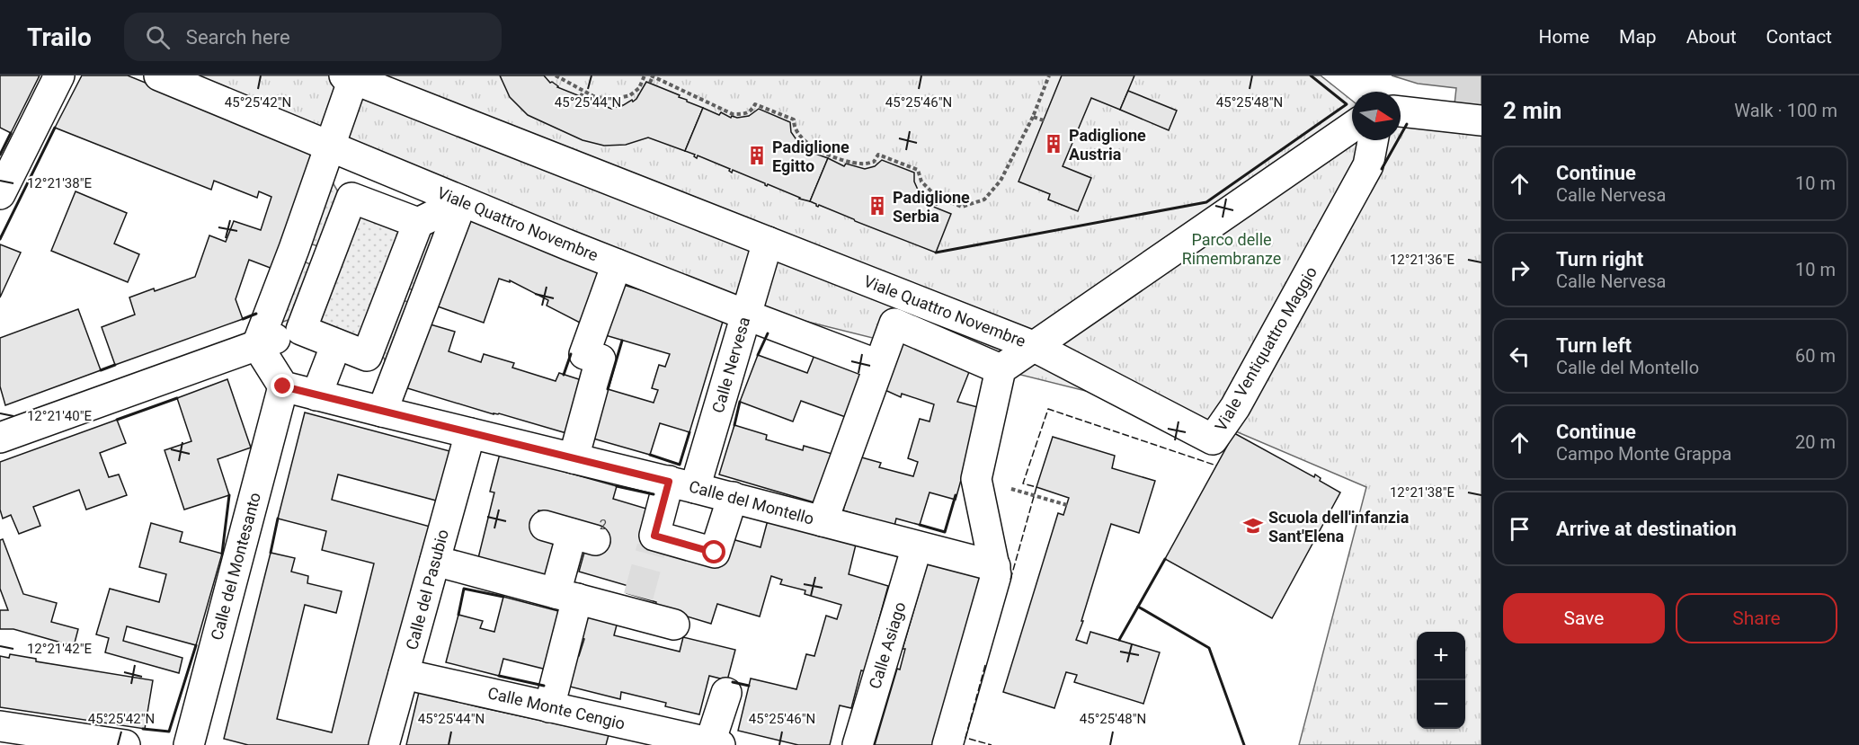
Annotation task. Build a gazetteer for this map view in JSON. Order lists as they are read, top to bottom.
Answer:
{
  "streets": {
    "street": [
      "Viale Quattro Novembre",
      "Viale Ventiquattro Maggio",
      "Calle Nervesa",
      "Calle del Montello",
      "Calle del Montesanto",
      "Calle del Pasubio",
      "Calle Asiago",
      "Calle Monte Cengio"
    ]
  },
  "crossings": [
    ["Viale Quattro Novembre", "Viale Ventiquattro Maggio"],
    ["Viale Quattro Novembre", "Calle Nervesa"],
    ["Calle Nervesa", "Calle del Montello"],
    ["Calle del Montello", "Calle del Montesanto"],
    ["Calle del Montello", "Calle del Pasubio"],
    ["Calle del Montello", "Calle Asiago"],
    ["Calle del Pasubio", "Calle Monte Cengio"]
  ],
  "parks": ["Parco delle Rimembranze"],
  "places": {
    "building": ["Padiglione Austria", "Padiglione Egitto", "Padiglione Serbia"],
    "school or university": ["Scuola dell'infanzia Sant'Elena"]
  },
  "house_numbers": ["2"],
  "north": "right",
  "page": {
    "header": "Trailo",
    "search": "Search here",
    "nav": [
      "Home",
      "Map",
      "About",
      "Contact"
    ],
    "heading": ["2 min", "Walk · 100 m"],
    "list": [
      ["Continue", "Calle Nervesa", "10 m"],
      ["Turn right", "Calle Nervesa", "10 m"],
      ["Turn left", "Calle del Montello", "60 m"],
      ["Continue", "Campo Monte Grappa", "20 m"],
      "Arrive at destination"
    ],
    "buttons": ["Save", "Share"],
    "map_buttons": ["+", "−"]
  },
  "coordinates": [
    "45°25'42\"N",
    "45°25'44\"N",
    "45°25'46\"N",
    "45°25'48\"N",
    "12°21'38\"E",
    "12°21'36\"E",
    "12°21'40\"E",
    "12°21'42\"E"
  ]
}
